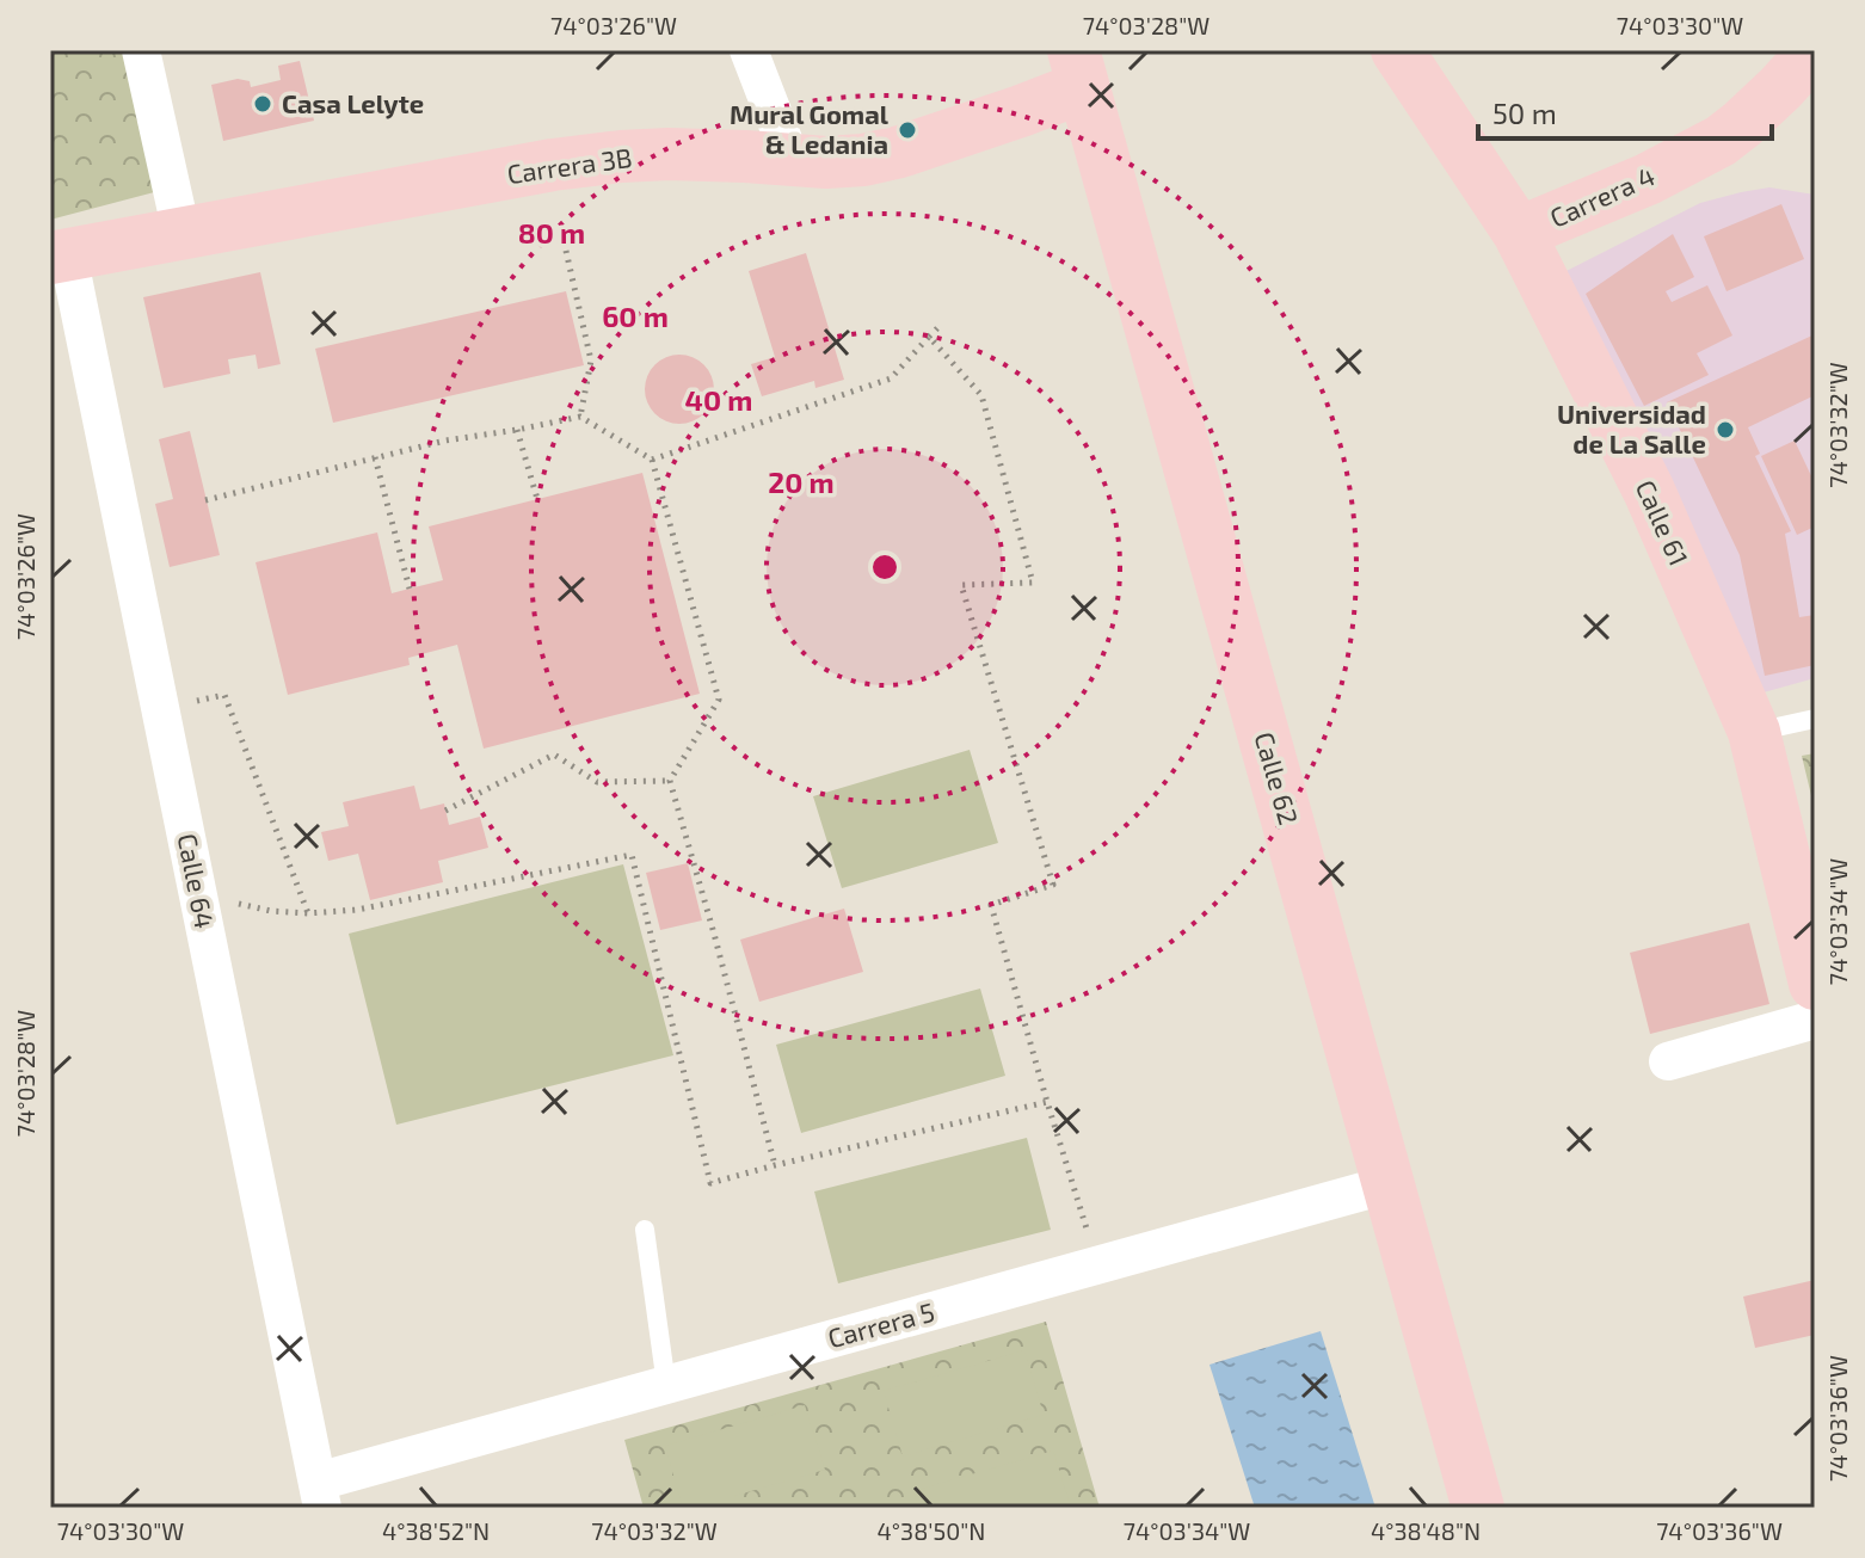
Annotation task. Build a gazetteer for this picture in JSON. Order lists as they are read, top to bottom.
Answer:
{
  "streets": {
    "street": [
      "Carrera 3B",
      "Carrera 4",
      "Calle 61",
      "Calle 62",
      "Calle 64",
      "Carrera 5"
    ]
  },
  "crossings": [
    ["Carrera 3B", "Calle 62"],
    ["Carrera 3B", "Calle 64"],
    ["Carrera 4", "Calle 61"],
    ["Calle 62", "Carrera 5"],
    ["Calle 64", "Carrera 5"]
  ],
  "places": ["Casa Lelyte", "Mural Gomal & Ledania", "Universidad de La Salle"],
  "scale_bar": "50 m",
  "coordinates": [
    "74°03'26\"W",
    "74°03'28\"W",
    "74°03'30\"W",
    "74°03'32\"W",
    "74°03'34\"W",
    "74°03'36\"W",
    "4°38'52\"N",
    "4°38'50\"N",
    "4°38'48\"N"
  ],
  "rings": [
    "80 m",
    "60 m",
    "40 m",
    "20 m"
  ]
}
